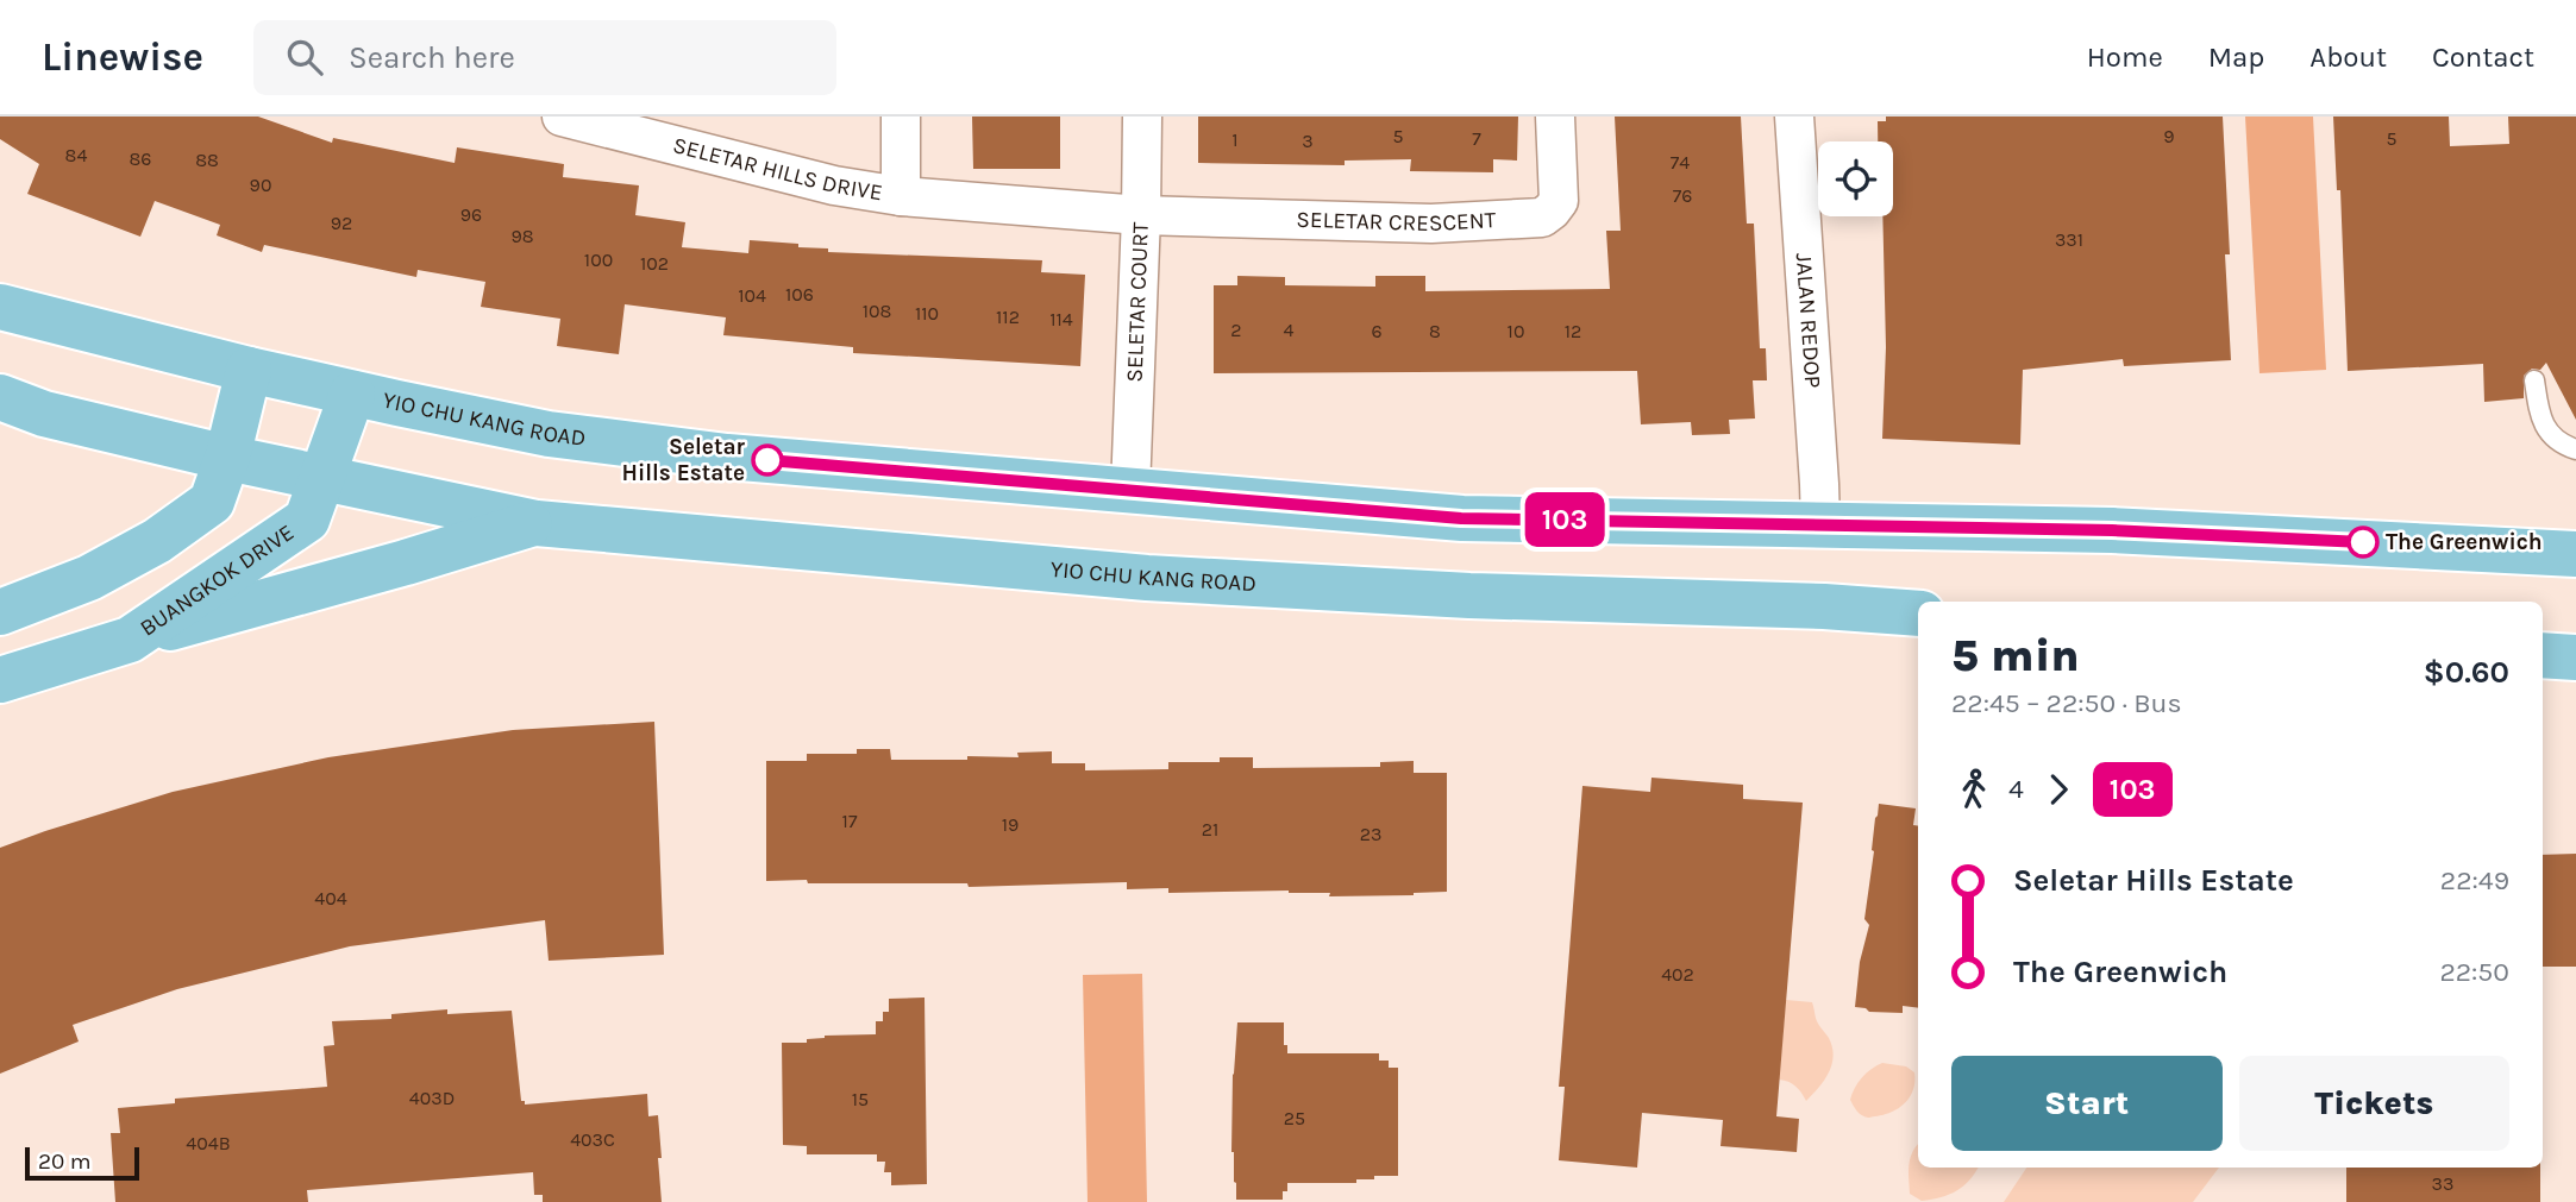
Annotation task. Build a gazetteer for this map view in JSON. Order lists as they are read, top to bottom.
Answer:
{
  "streets": {
    "main road": ["YIO CHU KANG ROAD", "BUANGKOK DRIVE"],
    "street": [
      "SELETAR HILLS DRIVE",
      "SELETAR CRESCENT",
      "SELETAR COURT",
      "JALAN REDOP"
    ]
  },
  "crossings": [
    ["SELETAR HILLS DRIVE", "SELETAR CRESCENT"],
    ["SELETAR HILLS DRIVE", "SELETAR COURT"],
    ["SELETAR CRESCENT", "SELETAR COURT"],
    ["SELETAR COURT", "YIO CHU KANG ROAD"],
    ["JALAN REDOP", "YIO CHU KANG ROAD"],
    ["YIO CHU KANG ROAD", "BUANGKOK DRIVE"]
  ],
  "places": ["Seletar Hills Estate", "The Greenwich"],
  "lines": ["bus line 103"],
  "house_numbers": [
    "5",
    "9",
    "7",
    "5",
    "1",
    "3",
    "84",
    "86",
    "88",
    "74",
    "90",
    "76",
    "96",
    "92",
    "98",
    "331",
    "100",
    "102",
    "106",
    "104",
    "108",
    "110",
    "112",
    "114",
    "2",
    "4",
    "6",
    "8",
    "10",
    "12",
    "17",
    "19",
    "21",
    "23",
    "404",
    "402",
    "403D",
    "15",
    "25",
    "403C",
    "404B",
    "33"
  ],
  "scale_bar": "20 m",
  "page": {
    "header": "Linewise",
    "search": "Search here",
    "nav": [
      "Home",
      "Map",
      "About",
      "Contact"
    ],
    "on_map": "103",
    "heading": ["5 min", "22:45 – 22:50 · Bus", "$0.60"],
    "legs": ["4", "103"],
    "list": [
      {
        "name": "Seletar Hills Estate",
        "value": "22:49"
      },
      {
        "name": "The Greenwich",
        "value": "22:50"
      }
    ],
    "buttons": ["Start", "Tickets"],
    "scale": "20 m"
  }
}
